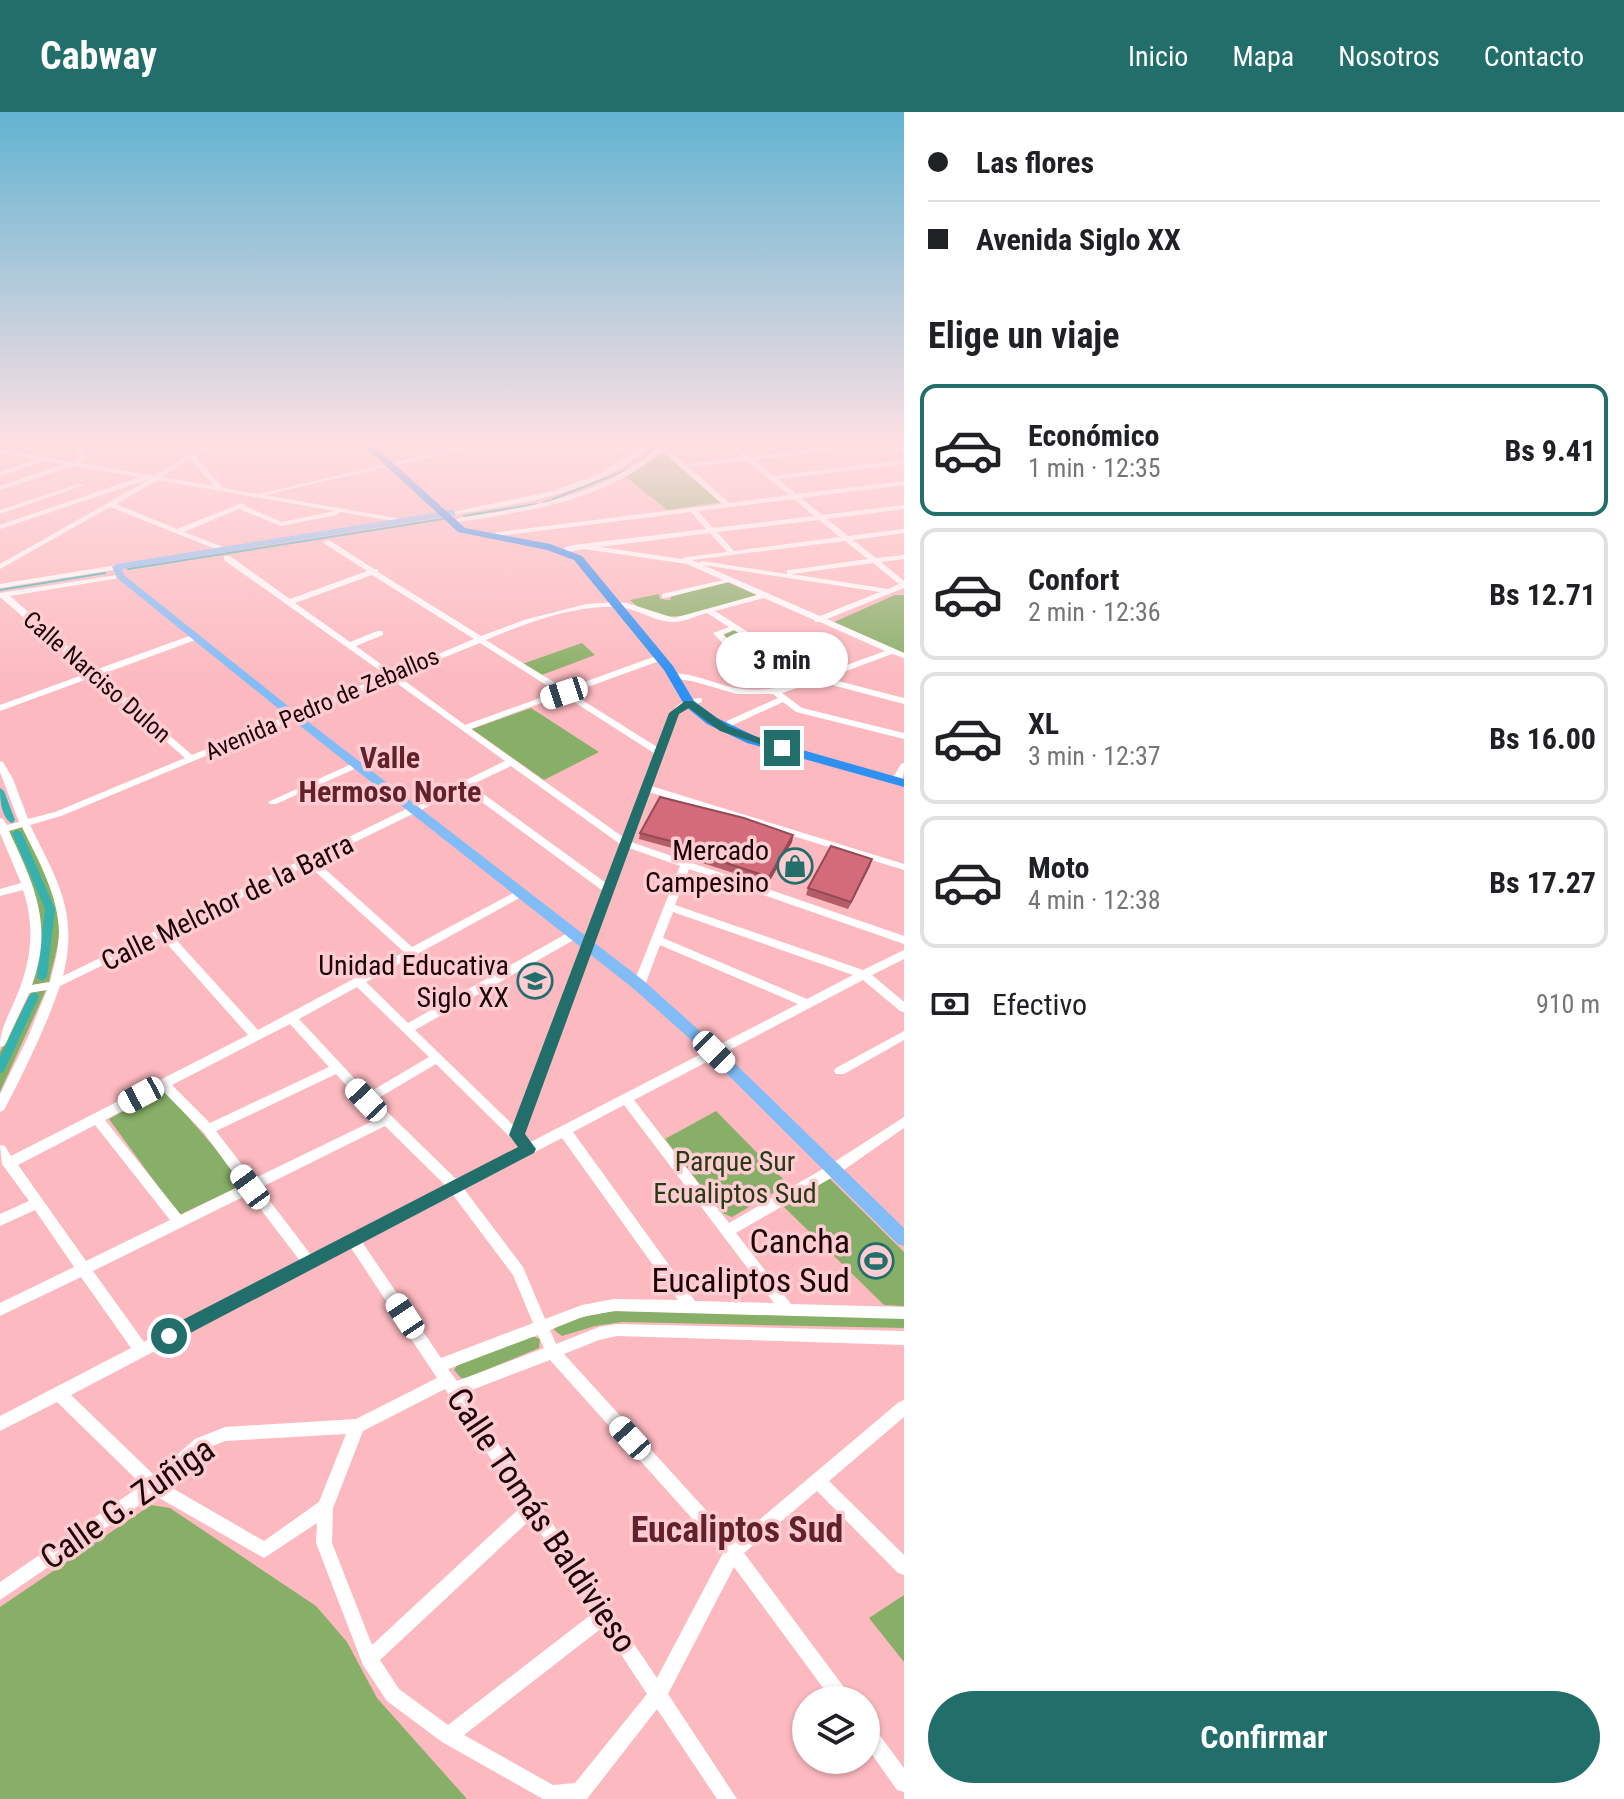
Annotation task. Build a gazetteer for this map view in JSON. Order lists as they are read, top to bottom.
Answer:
{
  "streets": {
    "street": [
      "Calle Narciso Dulon",
      "Avenida Pedro de Zeballos",
      "Calle Melchor de la Barra",
      "Calle G. Zuñiga",
      "Calle Tomás Baldivieso"
    ]
  },
  "crossings": [
    ["Calle Narciso Dulon", "Avenida Pedro de Zeballos"]
  ],
  "districts": ["Valle Hermoso Norte", "Eucaliptos Sud"],
  "parks": ["Parque Sur Ecualiptos Sud"],
  "places": {
    "shop": ["Mercado Campesino"],
    "school or university": ["Unidad Educativa Siglo XX"],
    "sports": ["Cancha Eucaliptos Sud"]
  },
  "page": {
    "header": "Cabway",
    "nav": [
      "Inicio",
      "Mapa",
      "Nosotros",
      "Contacto"
    ],
    "banner": ["Las flores", "Avenida Siglo XX"],
    "heading": "Elige un viaje",
    "list": [
      {
        "name": "Económico",
        "note": "1 min · 12:35",
        "value": "Bs 9.41"
      },
      {
        "name": "Confort",
        "note": "2 min · 12:36",
        "value": "Bs 12.71"
      },
      {
        "name": "XL",
        "note": "3 min · 12:37",
        "value": "Bs 16.00"
      },
      {
        "name": "Moto",
        "note": "4 min · 12:38",
        "value": "Bs 17.27"
      }
    ],
    "bubble": "3 min",
    "pay": ["Efectivo", "910 m"],
    "buttons": "Confirmar"
  }
}
